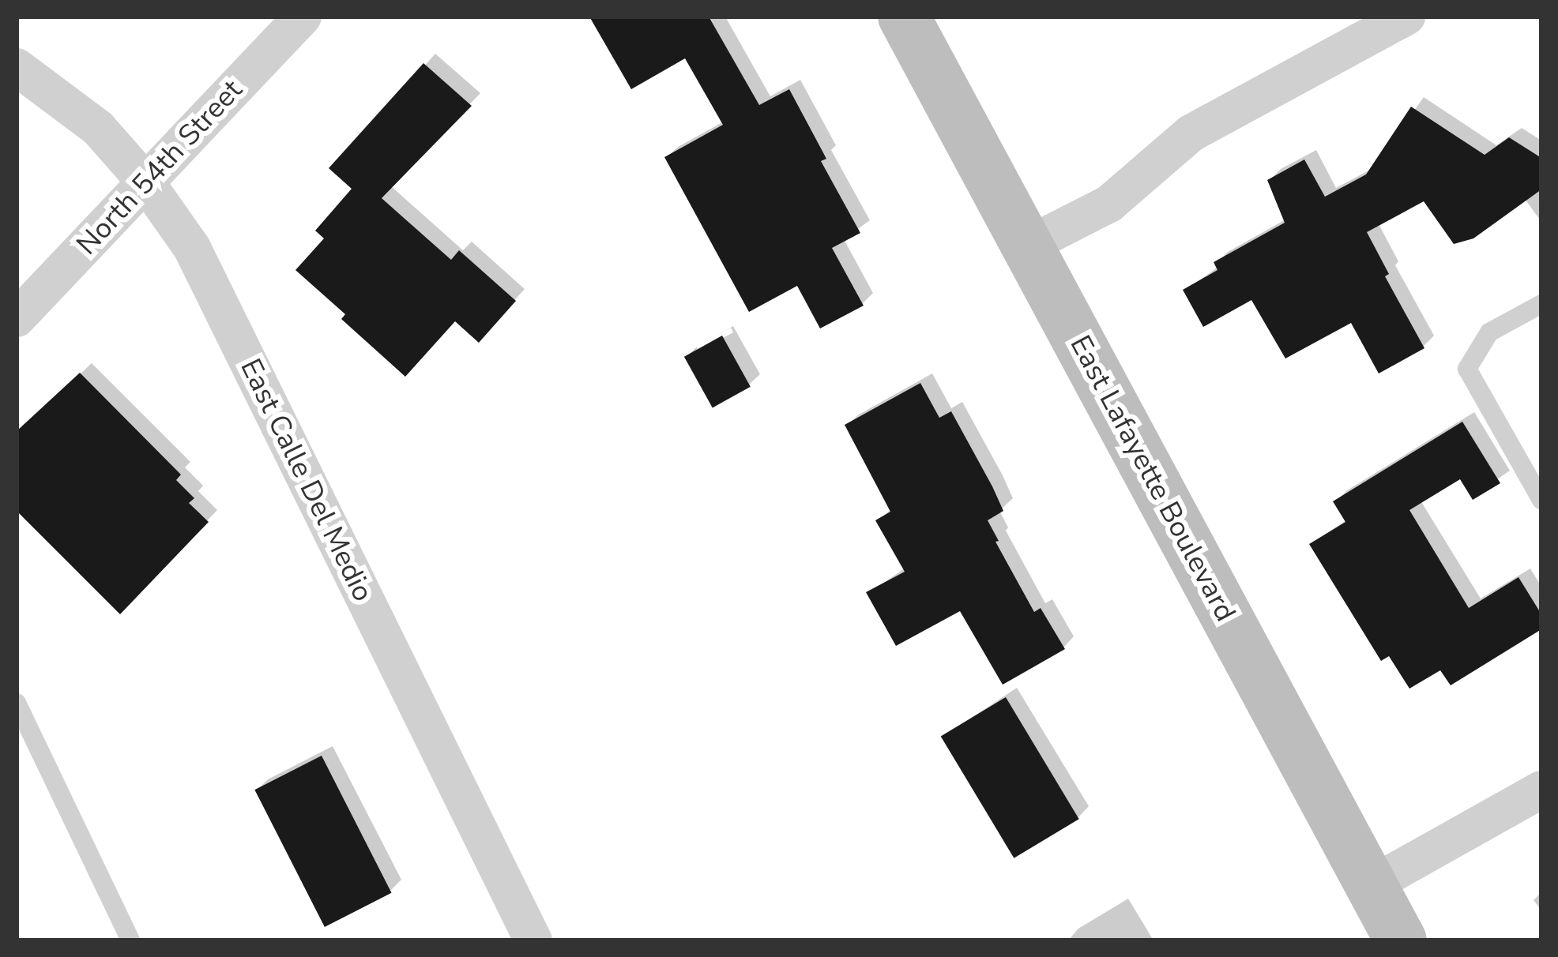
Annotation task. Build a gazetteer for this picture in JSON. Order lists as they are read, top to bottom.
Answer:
{
  "streets": {
    "street": ["North 54th Street", "East Lafayette Boulevard", "East Calle Del Medio"]
  },
  "crossings": [
    ["North 54th Street", "East Calle Del Medio"]
  ]
}
